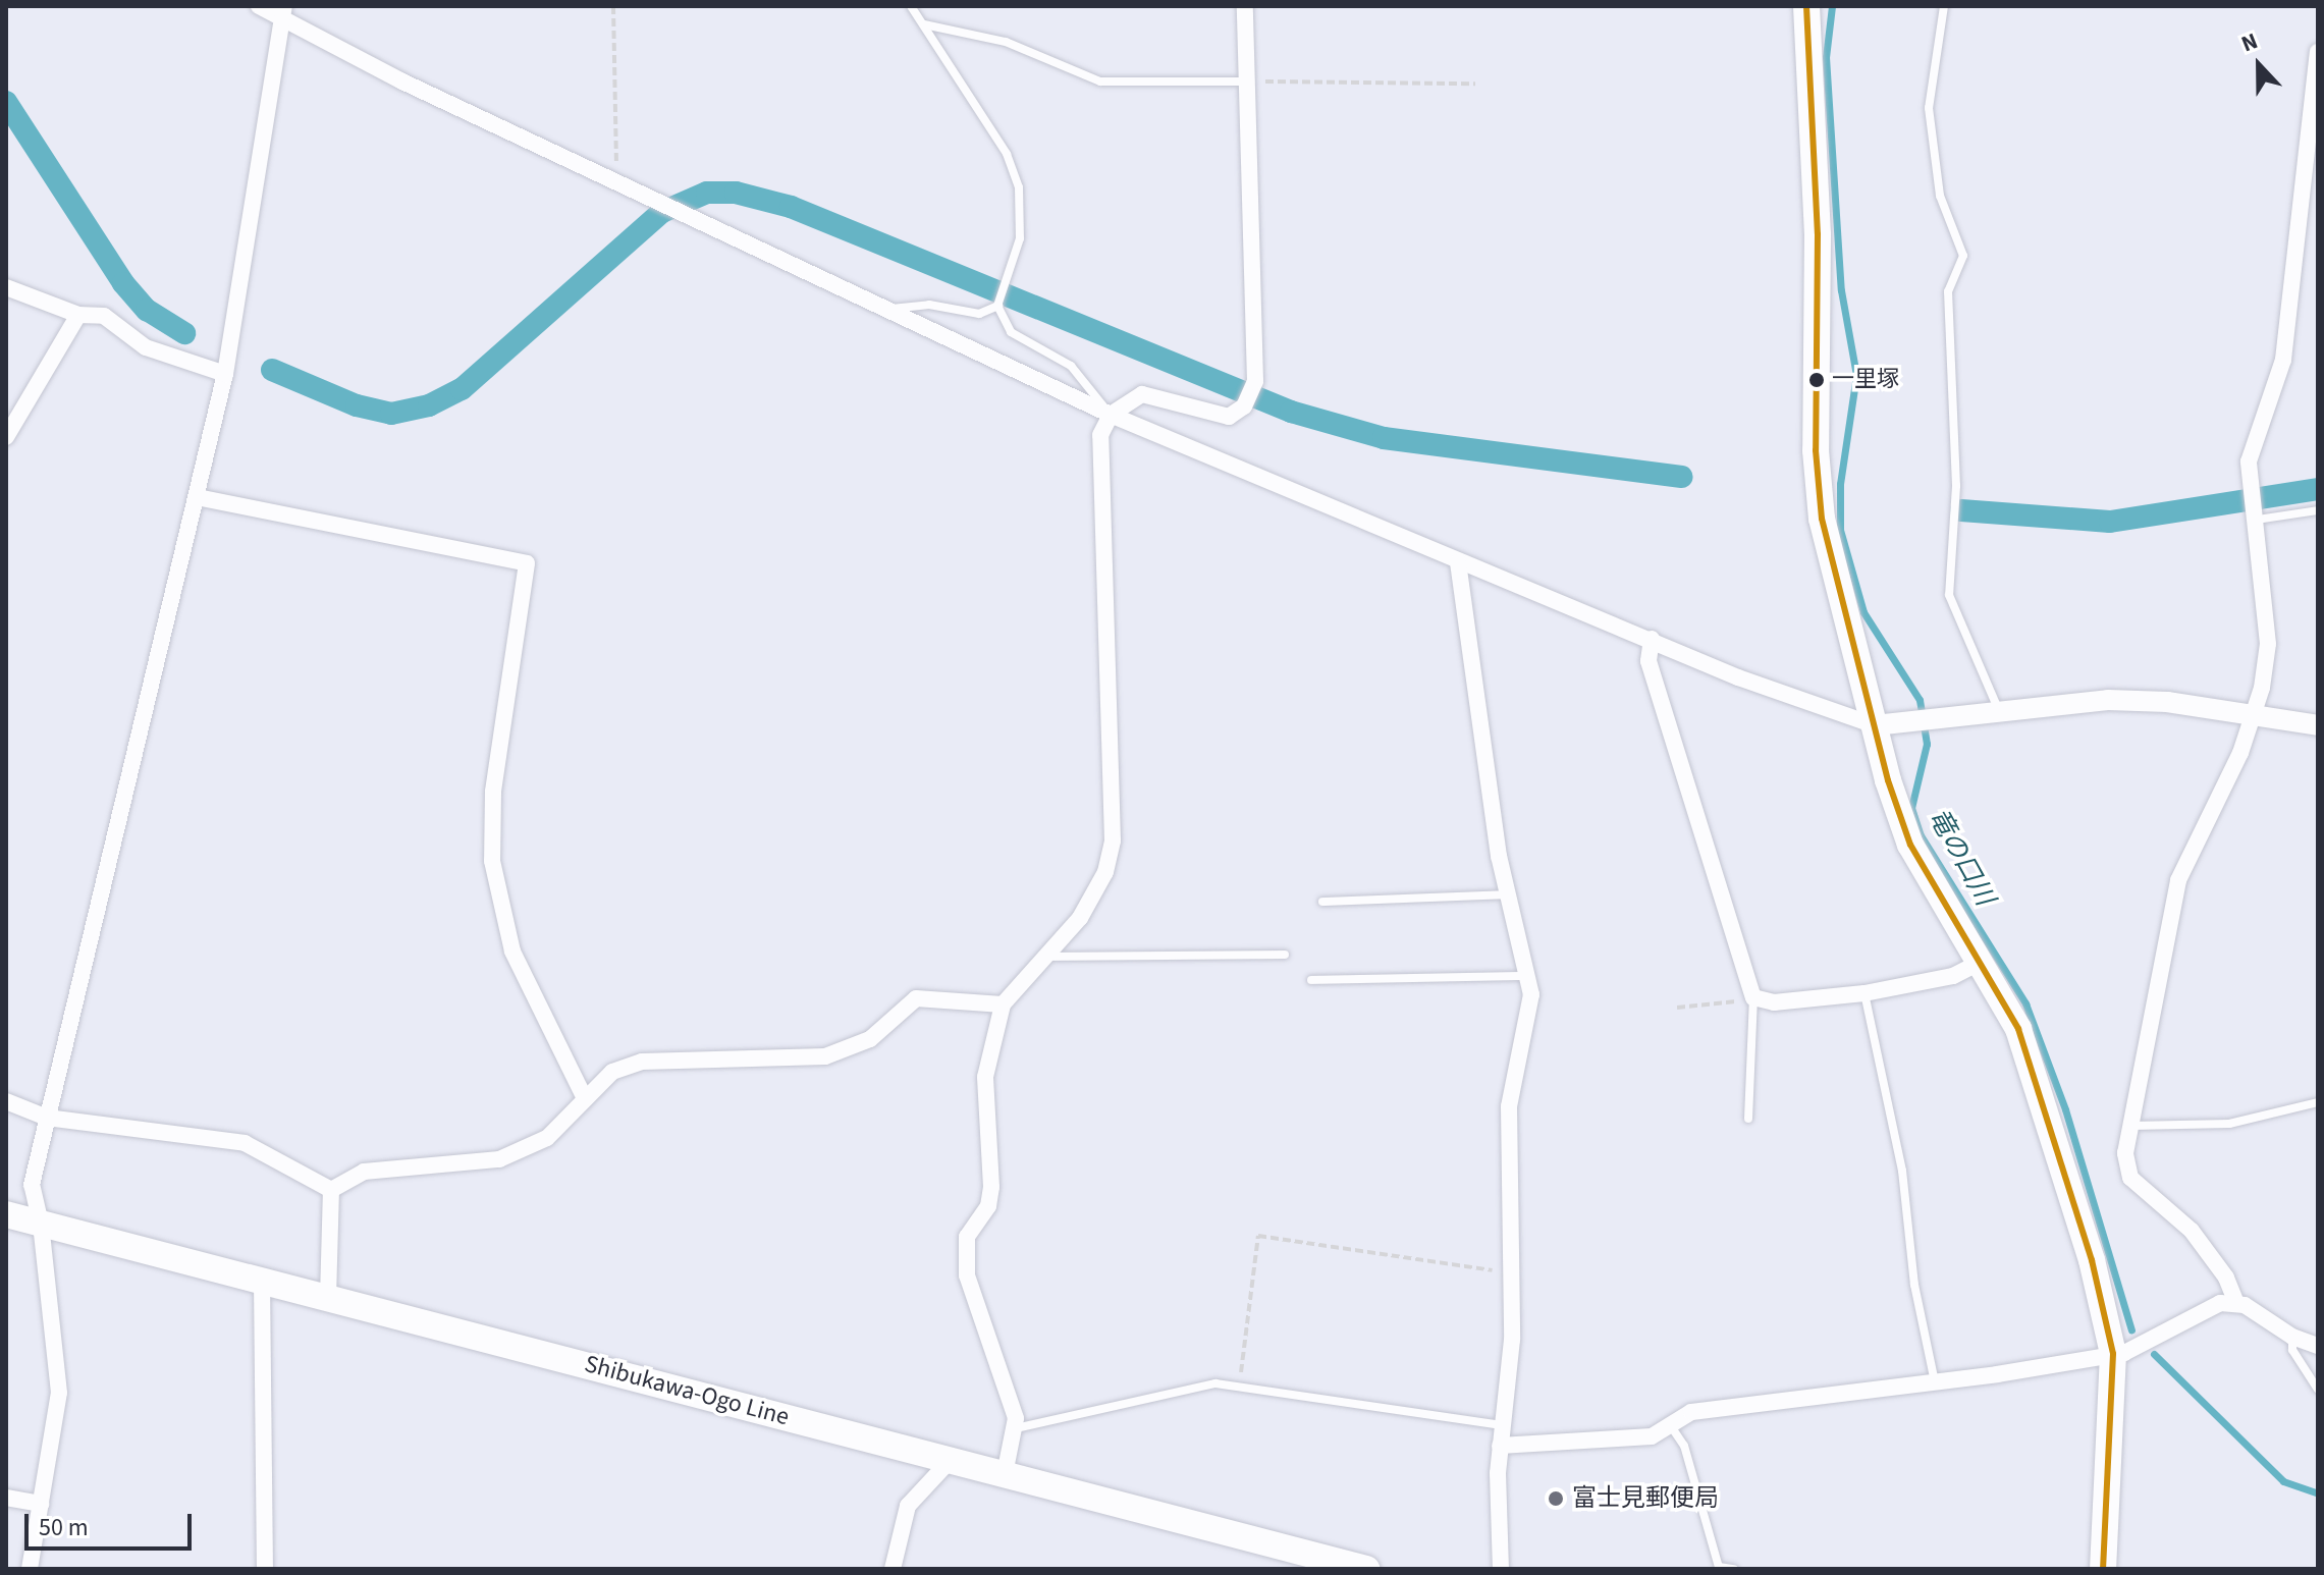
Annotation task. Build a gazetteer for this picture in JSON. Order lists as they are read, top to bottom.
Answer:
{
  "streets": {
    "main road": ["Shibukawa-Ogo Line"]
  },
  "water": ["竜の口川"],
  "places": ["一里塚", "富士見郵便局"],
  "scale_bar": "50 m",
  "north": "top"
}
